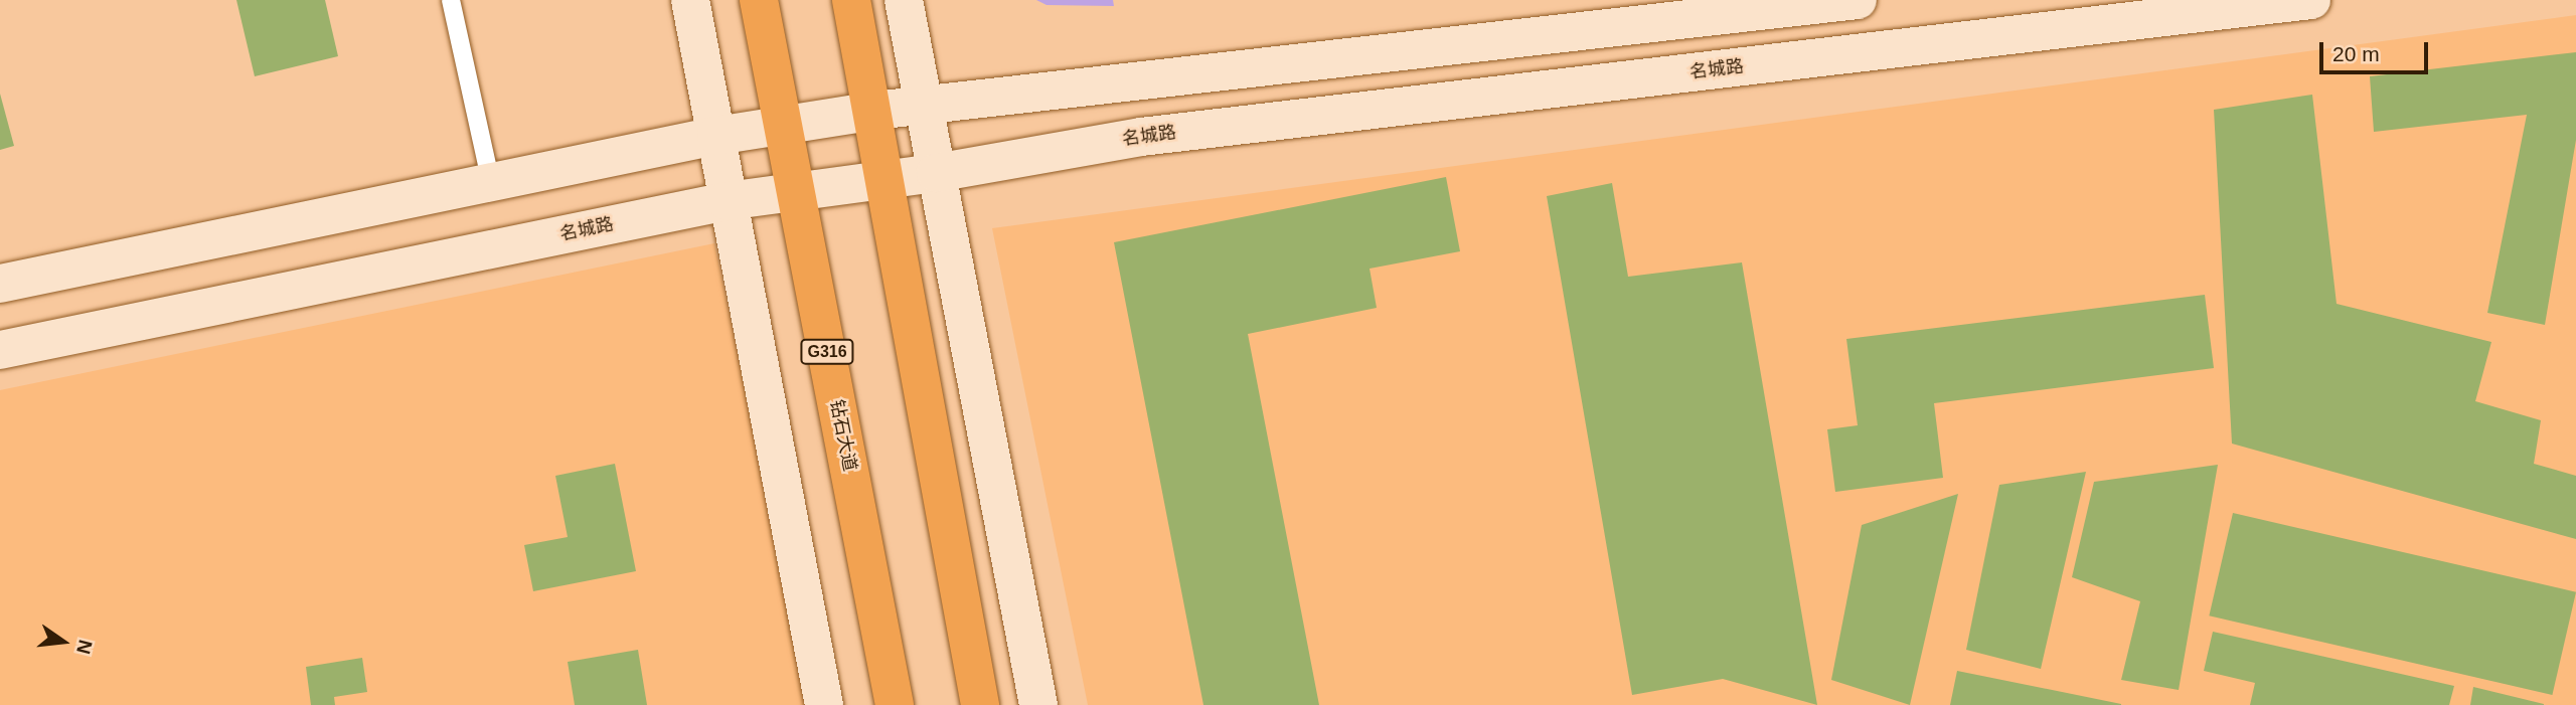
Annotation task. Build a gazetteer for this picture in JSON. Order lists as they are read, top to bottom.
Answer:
{
  "streets": {
    "highway": ["G316", "钻石大道"],
    "main road": ["名城路"]
  },
  "crossings": [
    ["名城路", "钻石大道"]
  ],
  "scale_bar": "20 m",
  "north": "right"
}
